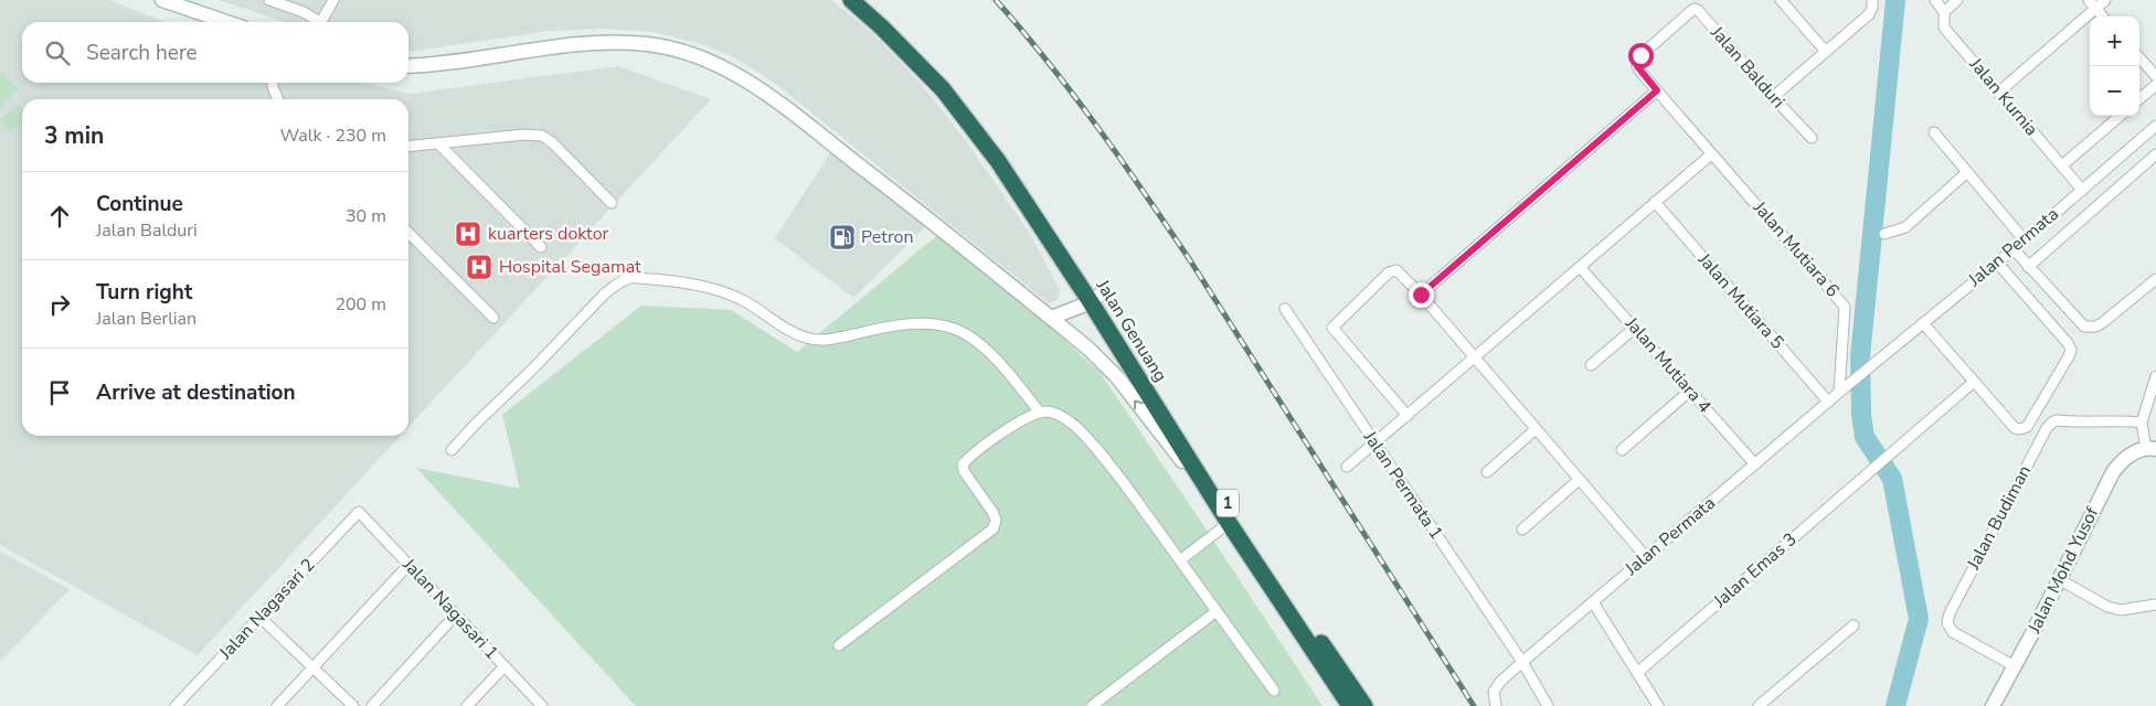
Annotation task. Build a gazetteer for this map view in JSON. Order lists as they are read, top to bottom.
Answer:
{
  "streets": {
    "highway": ["Jalan Genuang", "1"],
    "street": [
      "Jalan Balduri",
      "Jalan Kurnia",
      "Jalan Permata",
      "Jalan Mutiara 6",
      "Jalan Mutiara 5",
      "Jalan Mutiara 4",
      "Jalan Permata 1",
      "Jalan Budiman",
      "Jalan Emas 3",
      "Jalan Mohd Yusof",
      "Jalan Nagasari 2",
      "Jalan Nagasari 1"
    ]
  },
  "crossings": [
    ["Jalan Balduri", "Jalan Mutiara 6"],
    ["Jalan Kurnia", "Jalan Permata"],
    ["Jalan Permata", "Jalan Mutiara 6"],
    ["Jalan Permata", "Jalan Mutiara 5"],
    ["Jalan Permata", "Jalan Mutiara 4"],
    ["Jalan Permata", "Jalan Permata 1"],
    ["Jalan Budiman", "Jalan Mohd Yusof"],
    ["Jalan Nagasari 2", "Jalan Nagasari 1"]
  ],
  "places": {
    "hospital": ["kuarters doktor", "Hospital Segamat"],
    "fuel station": ["Petron"]
  },
  "page": {
    "map_buttons": ["+", "−"],
    "search": "Search here",
    "heading": ["3 min", "Walk · 230 m"],
    "list": [
      ["Continue", "Jalan Balduri", "30 m"],
      ["Turn right", "Jalan Berlian", "200 m"],
      "Arrive at destination"
    ]
  }
}
